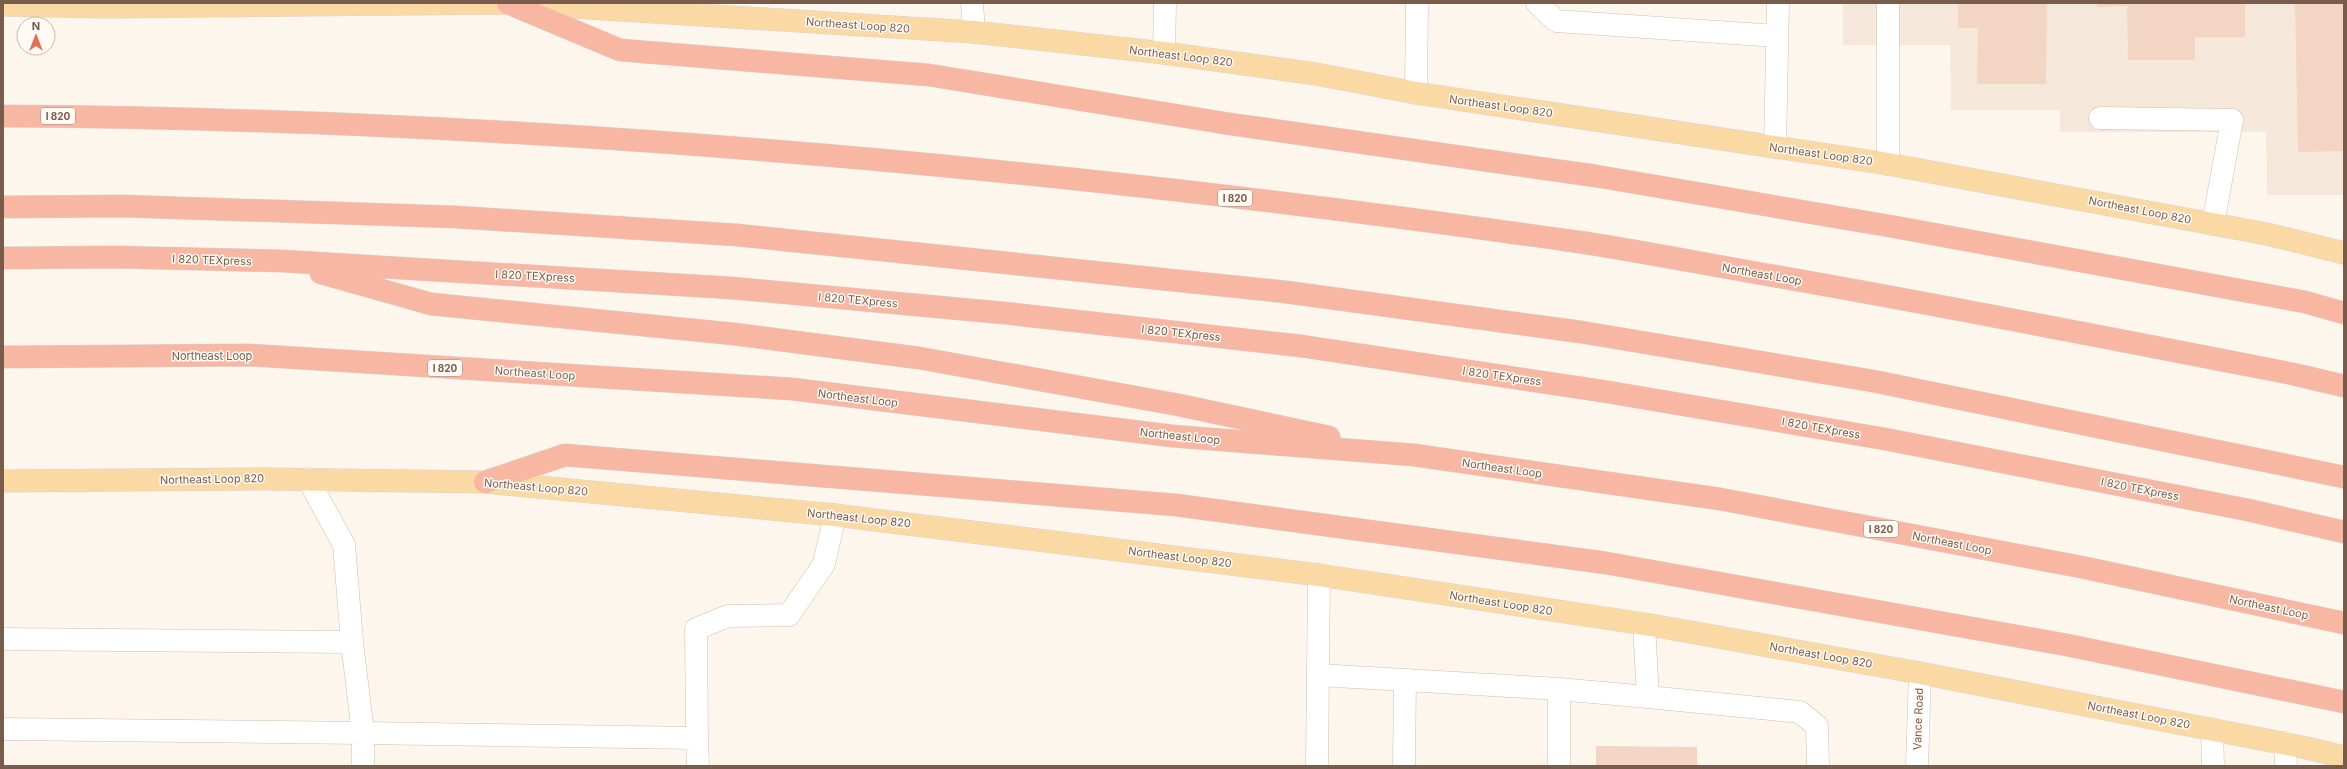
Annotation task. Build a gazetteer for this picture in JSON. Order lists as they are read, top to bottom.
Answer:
{
  "streets": {
    "highway": ["I 820", "I 820 TEXpress", "Northeast Loop"],
    "main road": ["Northeast Loop 820"],
    "street": ["Vance Road"]
  },
  "crossings": [
    ["Northeast Loop 820", "Vance Road"]
  ],
  "north": "top"
}
